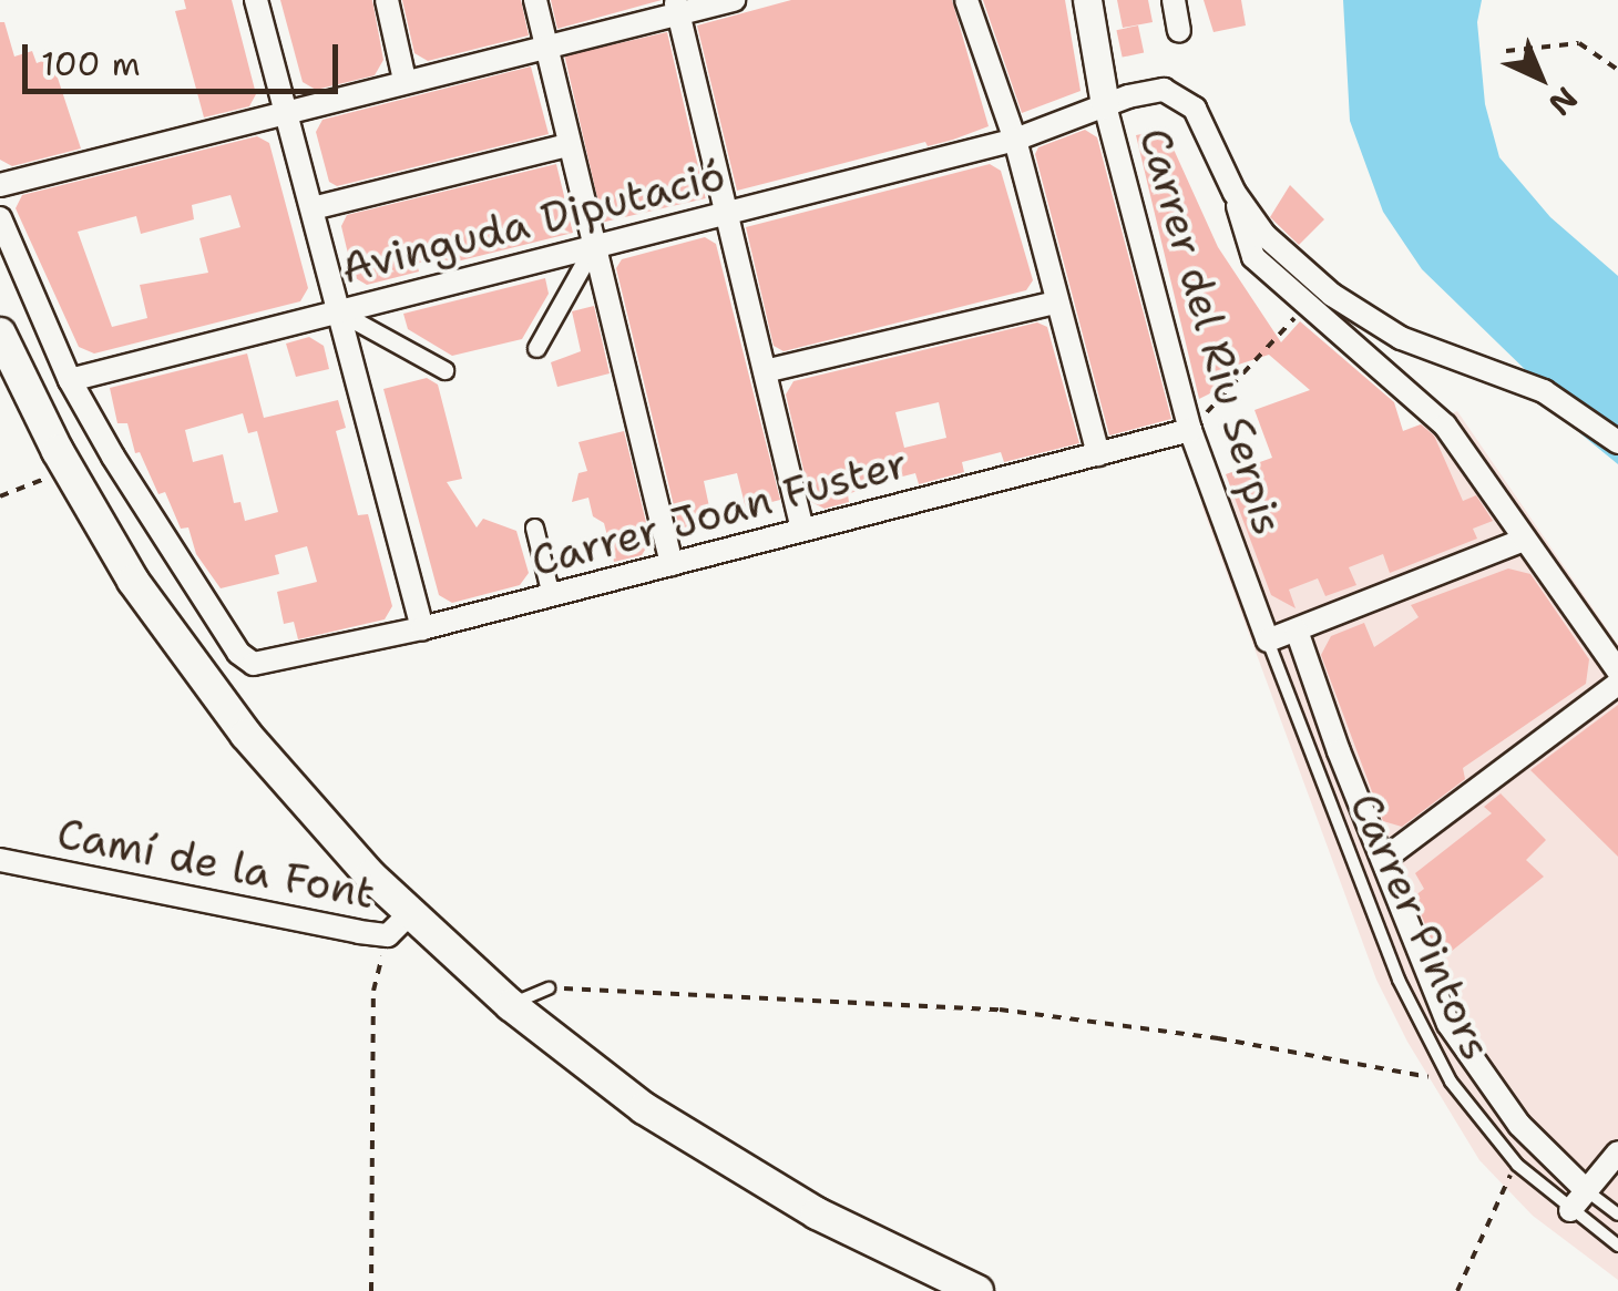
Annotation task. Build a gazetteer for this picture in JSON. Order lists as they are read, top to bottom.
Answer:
{
  "streets": {
    "street": [
      "Avinguda Diputació",
      "Carrer del Riu Serpis",
      "Carrer Joan Fuster",
      "Camí de la Font"
    ],
    "lane": ["Carrer Pintors"]
  },
  "crossings": [
    ["Avinguda Diputació", "Carrer del Riu Serpis"],
    ["Avinguda Diputació", "Carrer Joan Fuster"],
    ["Carrer del Riu Serpis", "Carrer Joan Fuster"],
    ["Carrer del Riu Serpis", "Carrer Pintors"]
  ],
  "scale_bar": "100 m",
  "north": "bottom right"
}
